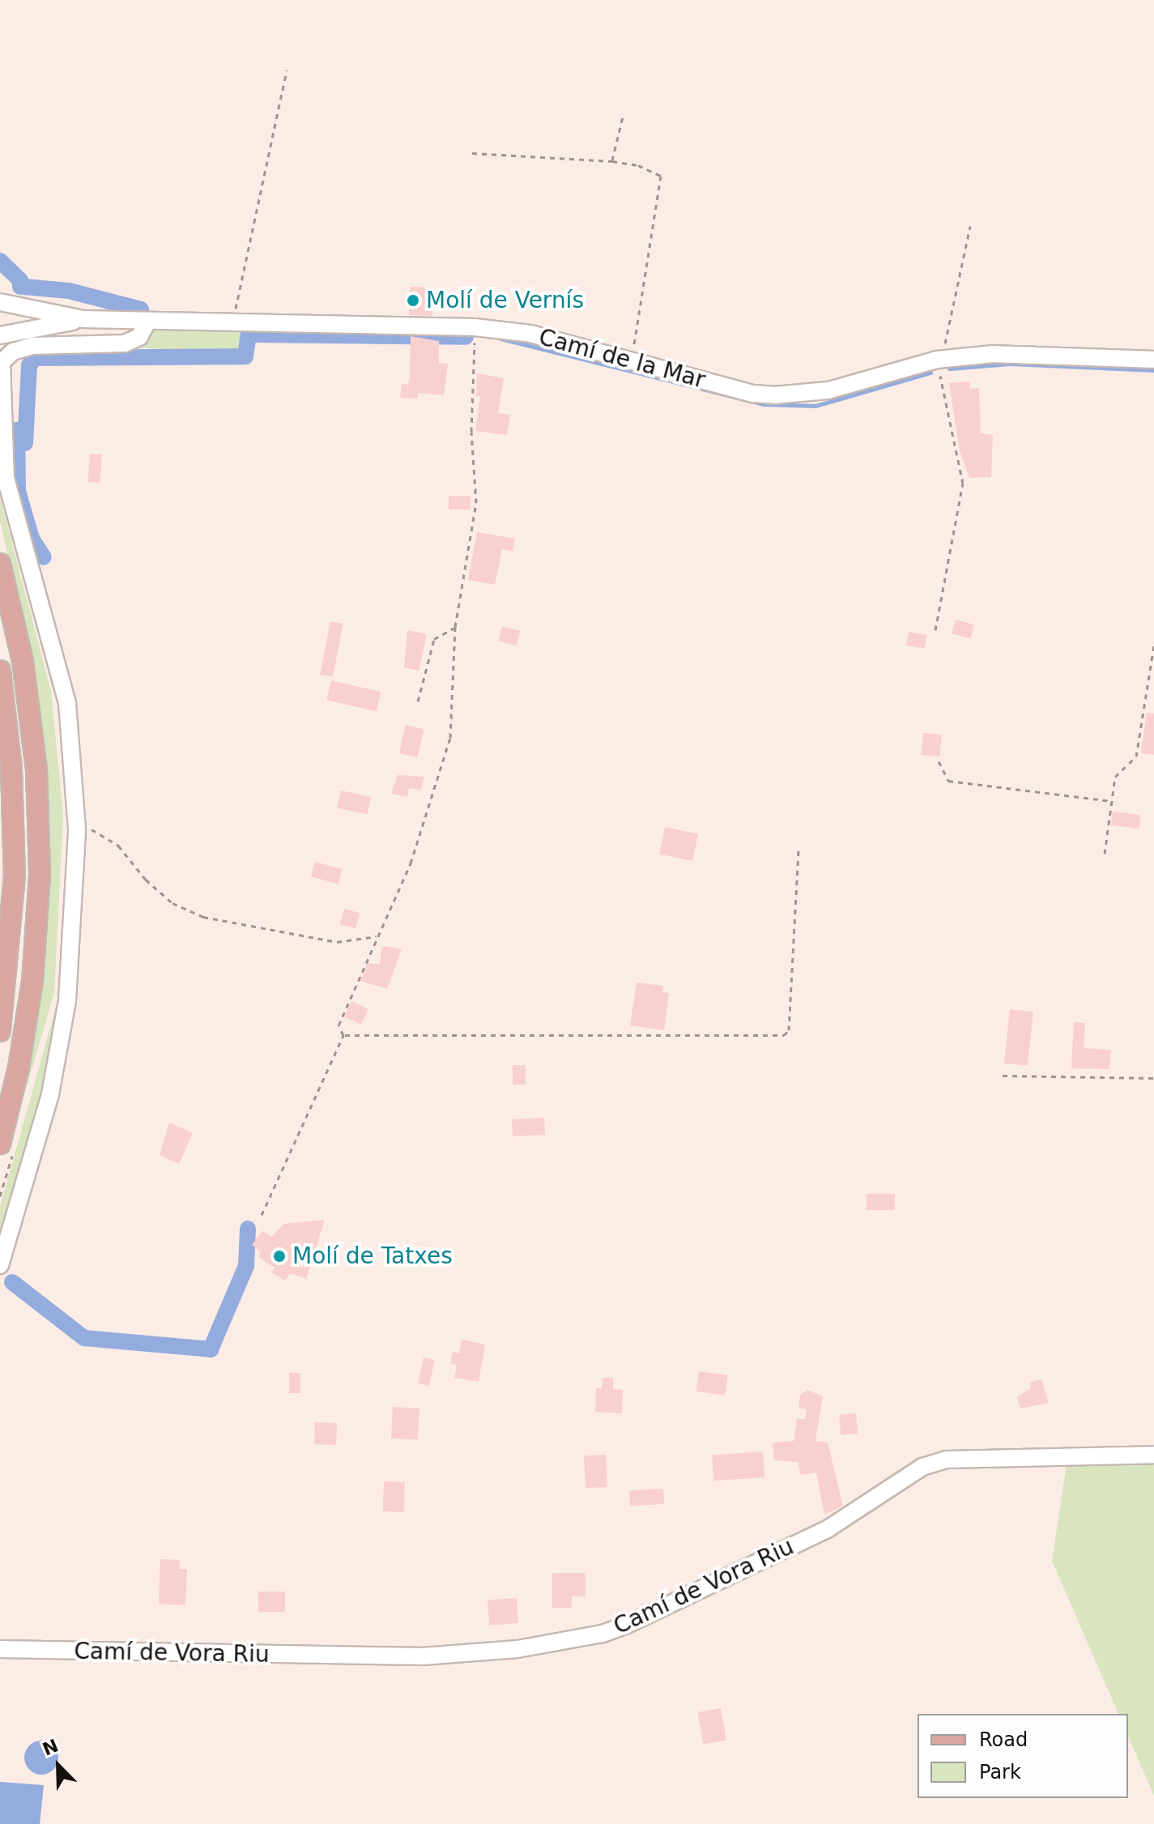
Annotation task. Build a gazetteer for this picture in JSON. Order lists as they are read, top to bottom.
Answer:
{
  "streets": {
    "street": ["Camí de la Mar", "Camí de Vora Riu"]
  },
  "places": ["Molí de Vernís", "Molí de Tatxes"],
  "legend": ["Road", "Park"],
  "north": "top left"
}
